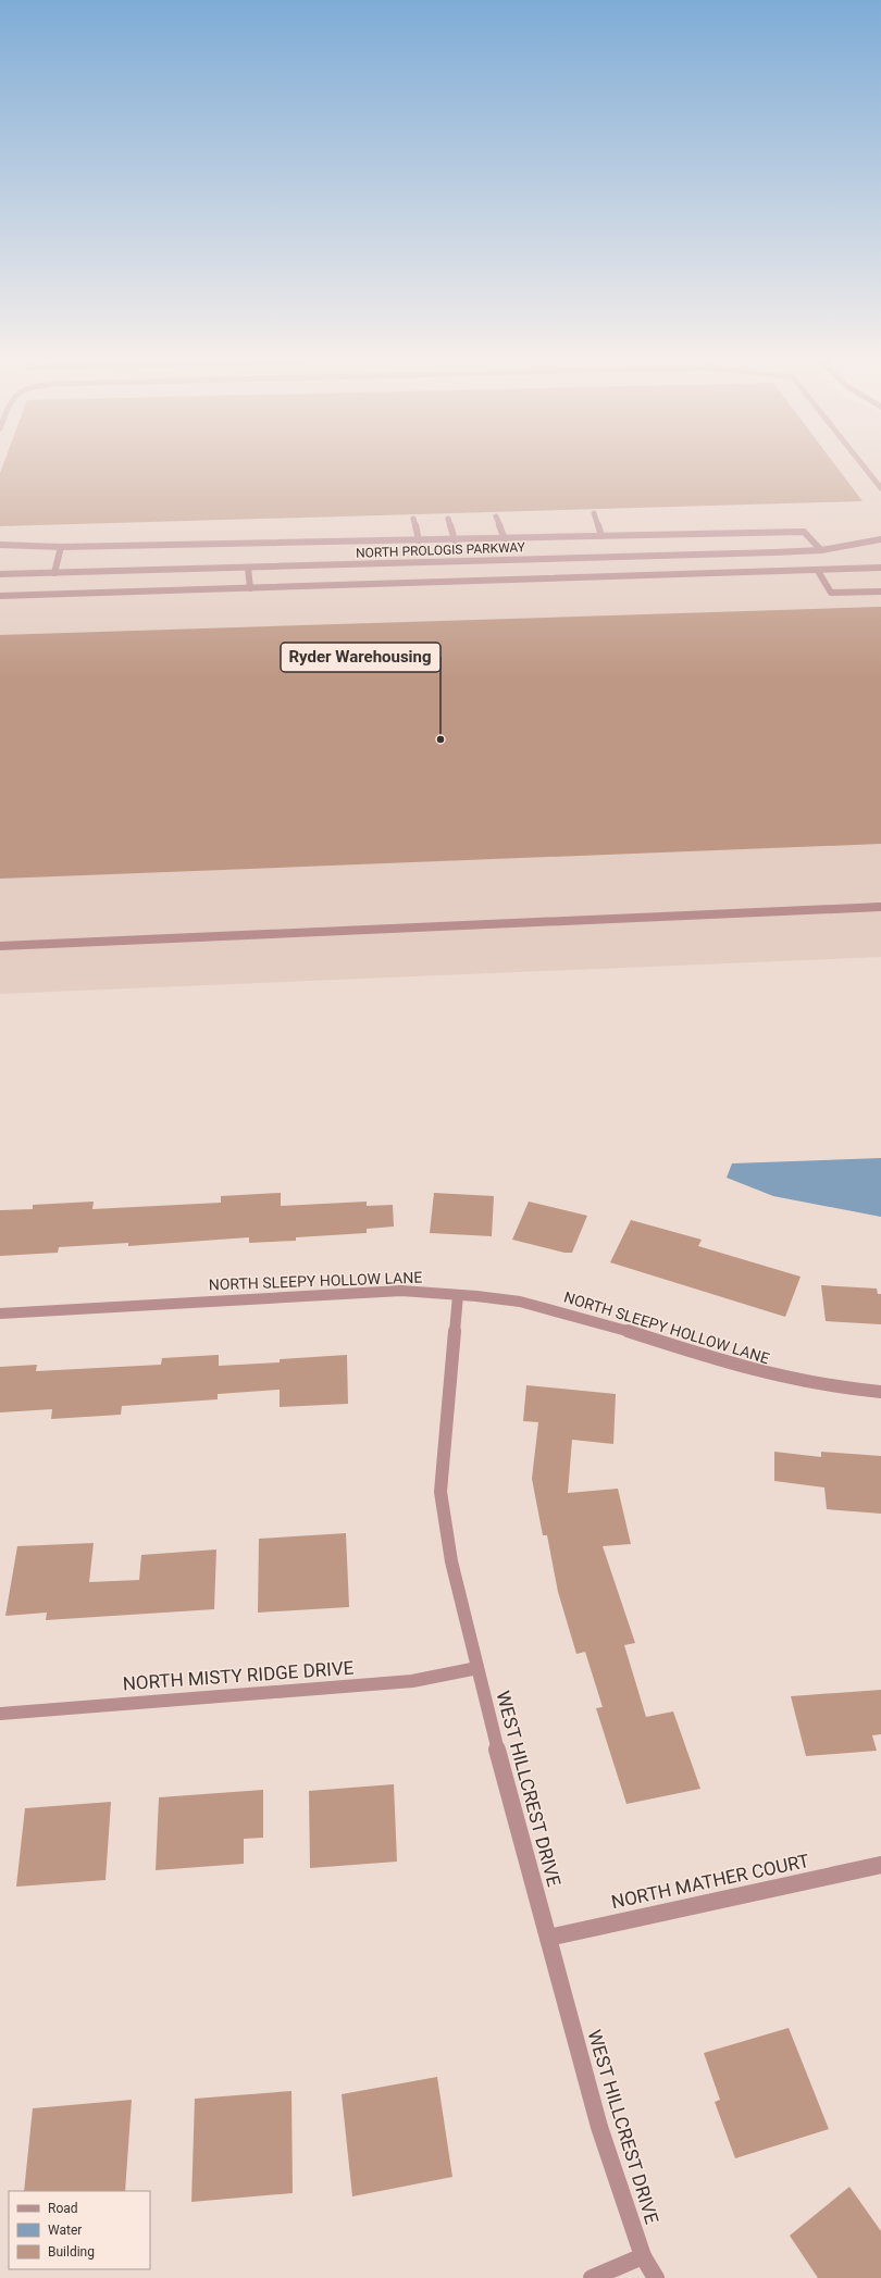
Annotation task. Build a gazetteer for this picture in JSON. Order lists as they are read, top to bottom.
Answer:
{
  "streets": {
    "street": [
      "NORTH PROLOGIS PARKWAY",
      "NORTH SLEEPY HOLLOW LANE",
      "NORTH MISTY RIDGE DRIVE",
      "WEST HILLCREST DRIVE",
      "NORTH MATHER COURT"
    ]
  },
  "crossings": [
    ["NORTH SLEEPY HOLLOW LANE", "WEST HILLCREST DRIVE"],
    ["NORTH MISTY RIDGE DRIVE", "WEST HILLCREST DRIVE"],
    ["WEST HILLCREST DRIVE", "NORTH MATHER COURT"]
  ],
  "places": ["Ryder Warehousing"],
  "legend": ["Road", "Water", "Building"]
}
